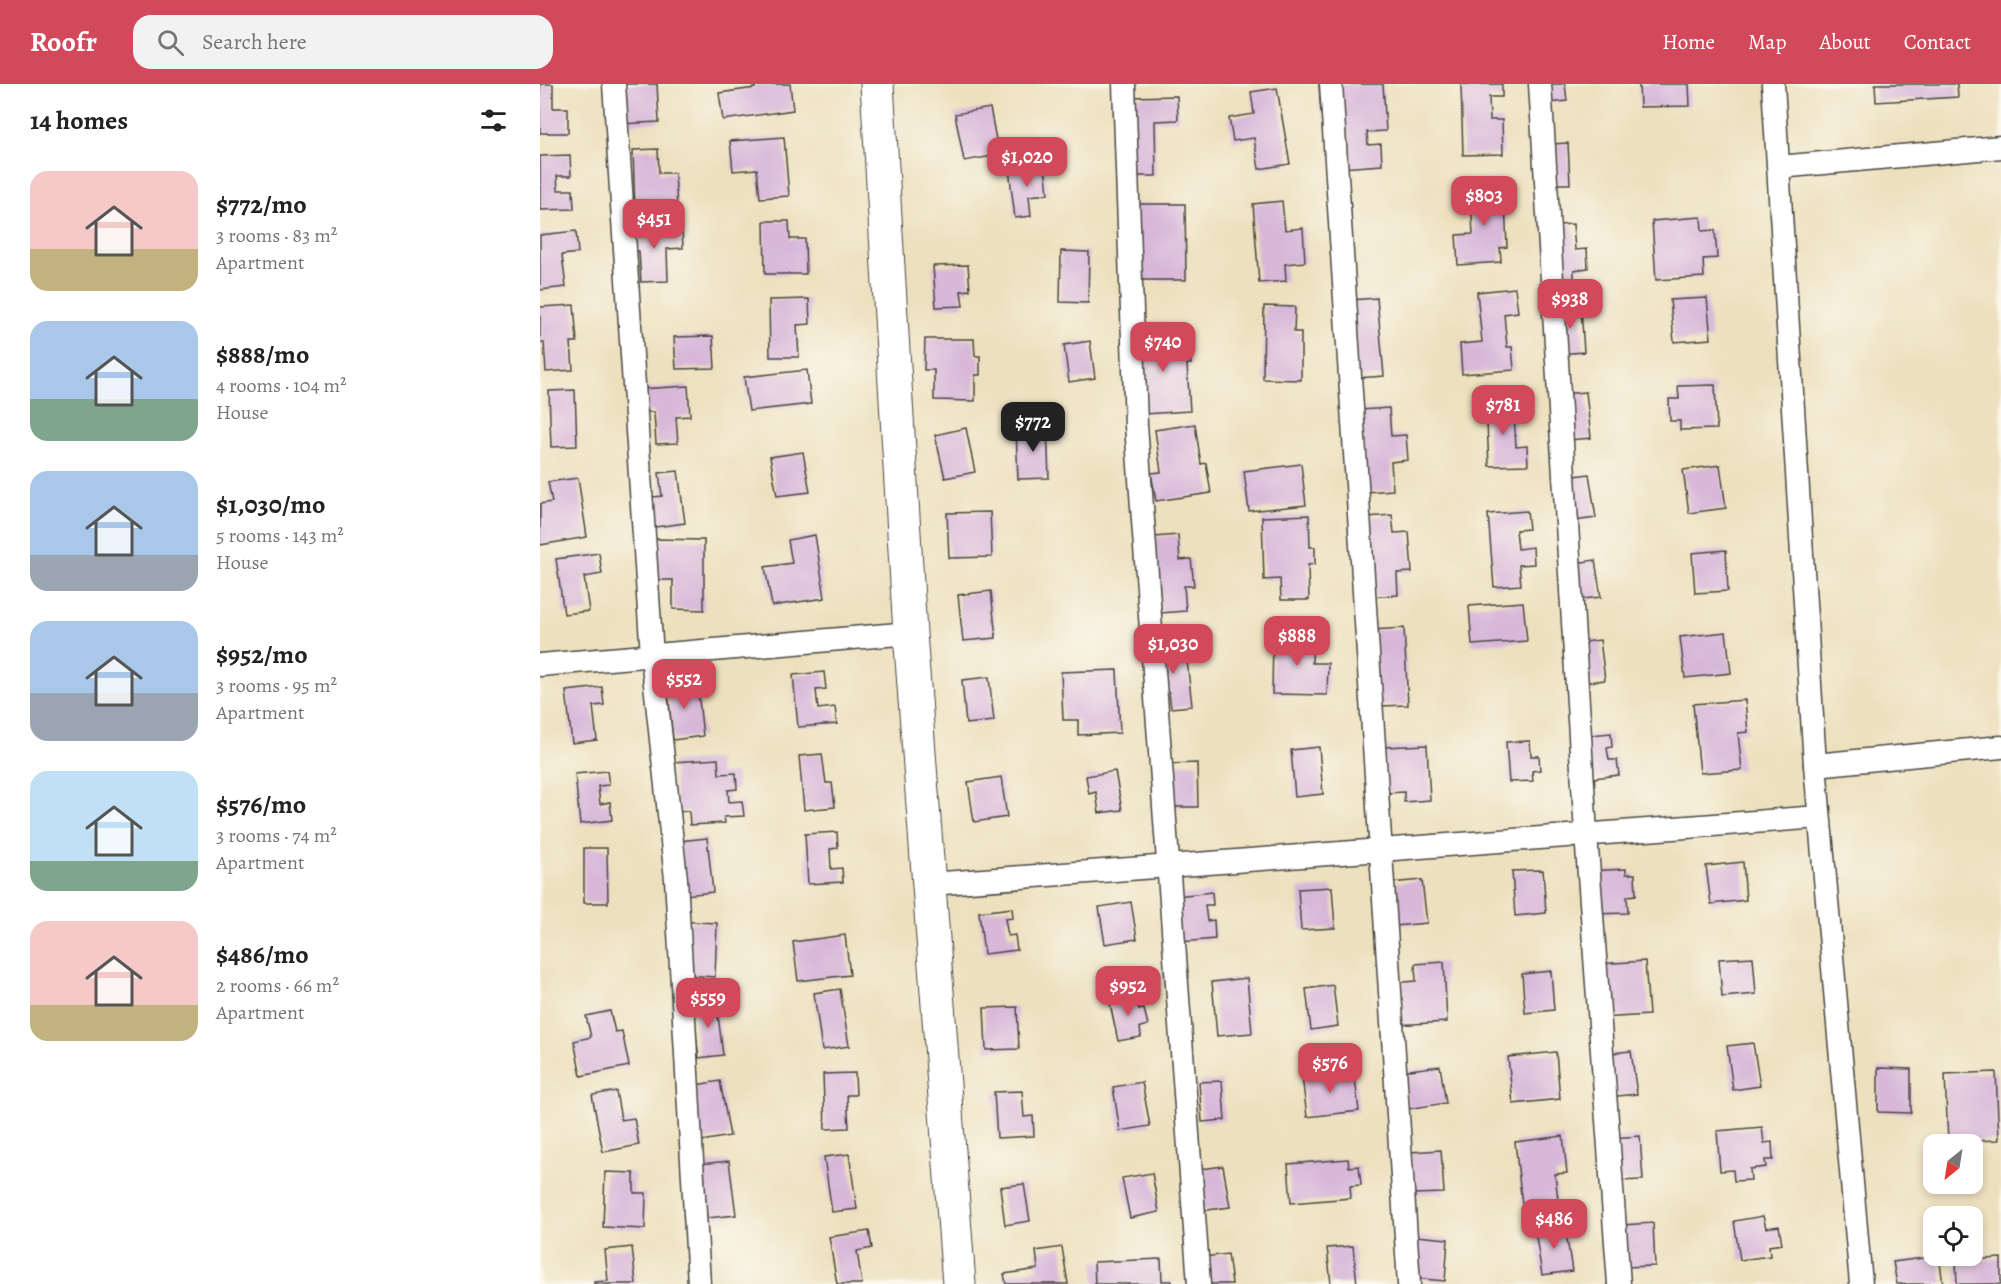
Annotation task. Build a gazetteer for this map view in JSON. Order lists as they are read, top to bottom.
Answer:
{
  "north": "bottom left",
  "page": {
    "header": "Roofr",
    "search": "Search here",
    "nav": [
      "Home",
      "Map",
      "About",
      "Contact"
    ],
    "heading": "14 homes",
    "price": [
      "$1,020",
      "$803",
      "$451",
      "$938",
      "$740",
      "$781",
      "$772",
      "$888",
      "$1,030",
      "$552",
      "$952",
      "$559",
      "$576",
      "$486"
    ],
    "list": [
      {
        "name": "$772/mo",
        "note": "3 rooms · 83 m² · Apartment"
      },
      {
        "name": "$888/mo",
        "note": "4 rooms · 104 m² · House"
      },
      {
        "name": "$1,030/mo",
        "note": "5 rooms · 143 m² · House"
      },
      {
        "name": "$952/mo",
        "note": "3 rooms · 95 m² · Apartment"
      },
      {
        "name": "$576/mo",
        "note": "3 rooms · 74 m² · Apartment"
      },
      {
        "name": "$486/mo",
        "note": "2 rooms · 66 m² · Apartment"
      }
    ]
  }
}
